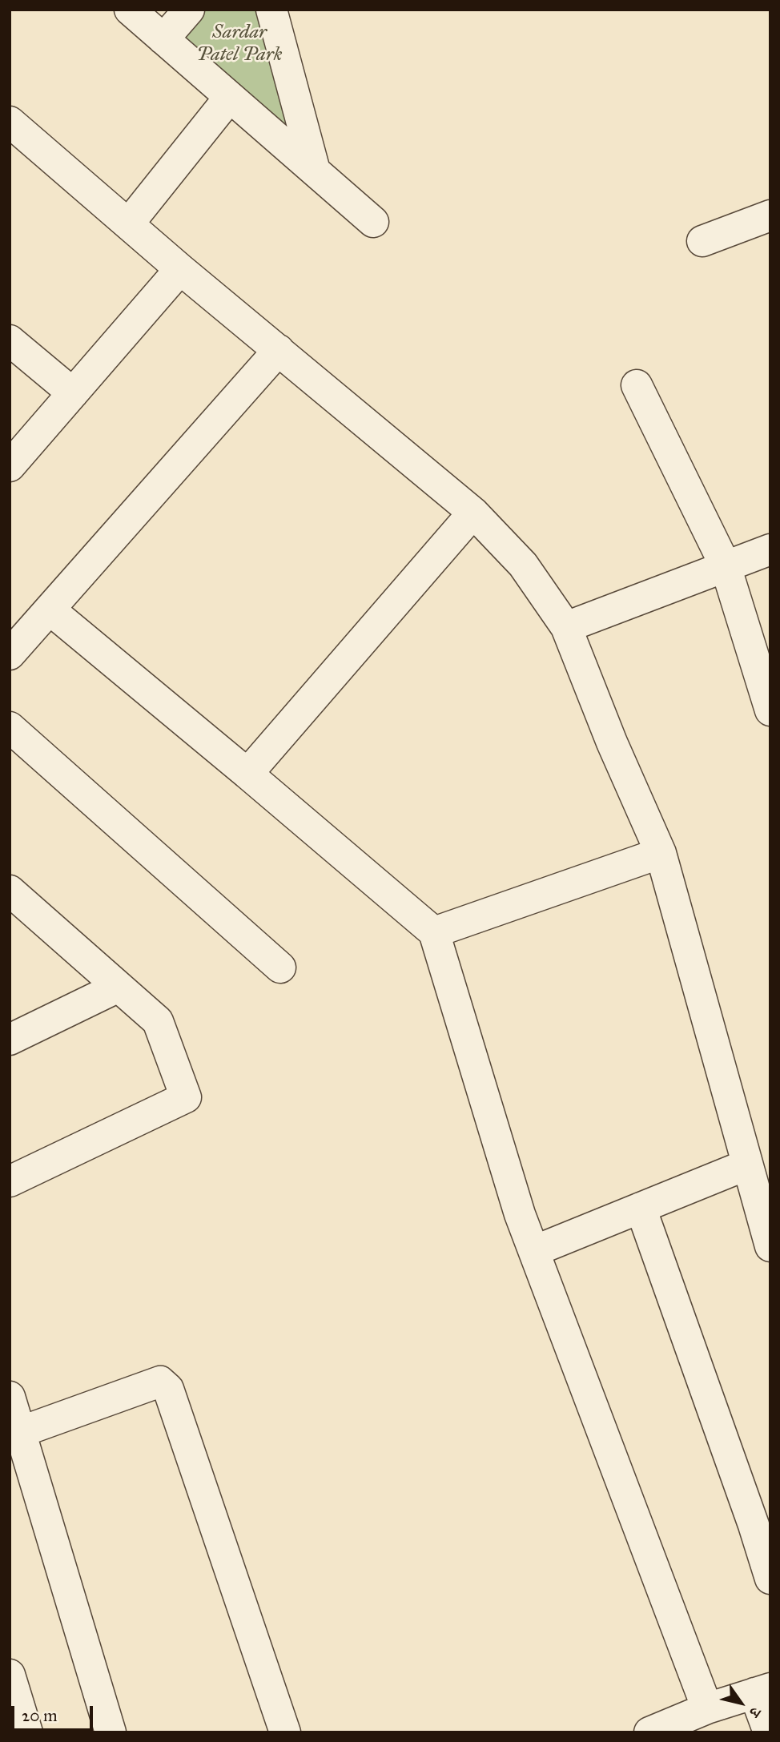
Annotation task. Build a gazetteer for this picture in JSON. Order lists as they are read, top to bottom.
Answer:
{
  "parks": ["Sardar Patel Park"],
  "scale_bar": "20 m",
  "north": "bottom right"
}
